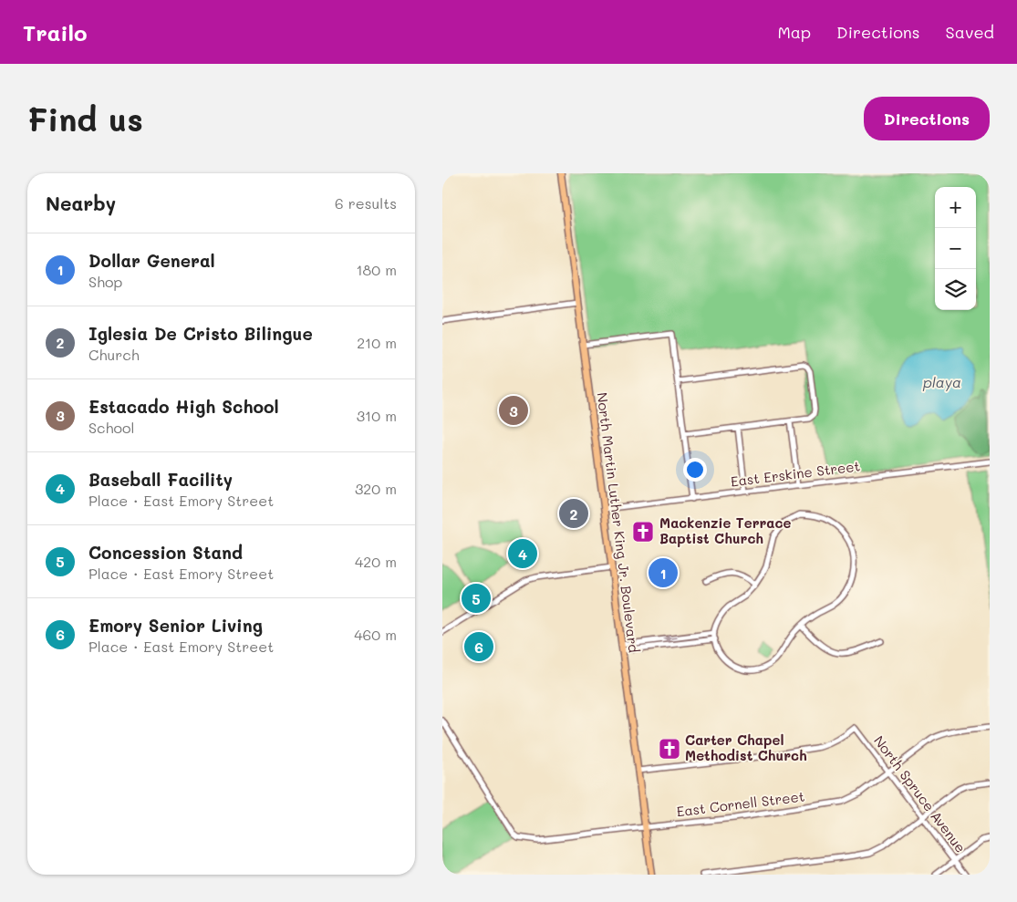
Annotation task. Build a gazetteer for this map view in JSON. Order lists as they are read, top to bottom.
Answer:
{
  "streets": {
    "main road": ["North Martin Luther King Jr. Boulevard"],
    "street": ["East Erskine Street", "North Spruce Avenue", "East Cornell Street"]
  },
  "crossings": [
    ["East Erskine Street", "North Martin Luther King Jr. Boulevard"],
    ["North Martin Luther King Jr. Boulevard", "North Spruce Avenue"],
    ["North Martin Luther King Jr. Boulevard", "East Cornell Street"],
    ["North Spruce Avenue", "East Cornell Street"]
  ],
  "water": ["playa"],
  "places": {
    "church": ["Mackenzie Terrace Baptist Church", "Carter Chapel Methodist Church"]
  },
  "page": {
    "header": "Trailo",
    "nav": ["Map", "Directions", "Saved"],
    "buttons": "Directions",
    "title": "Find us",
    "heading": ["Nearby", "6 results"],
    "map_buttons": ["+", "−"],
    "list": [
      {
        "mark": "1",
        "name": "Dollar General",
        "note": "Shop",
        "value": "180 m"
      },
      {
        "mark": "2",
        "name": "Iglesia De Cristo Bilingue",
        "note": "Church",
        "value": "210 m"
      },
      {
        "mark": "3",
        "name": "Estacado High School",
        "note": "School",
        "value": "310 m"
      },
      {
        "mark": "4",
        "name": "Baseball Facility",
        "note": "Place · East Emory Street",
        "value": "320 m"
      },
      {
        "mark": "5",
        "name": "Concession Stand",
        "note": "Place · East Emory Street",
        "value": "420 m"
      },
      {
        "mark": "6",
        "name": "Emory Senior Living",
        "note": "Place · East Emory Street",
        "value": "460 m"
      }
    ],
    "pins": [
      "3",
      "2",
      "4",
      "1",
      "5",
      "6"
    ]
  }
}
